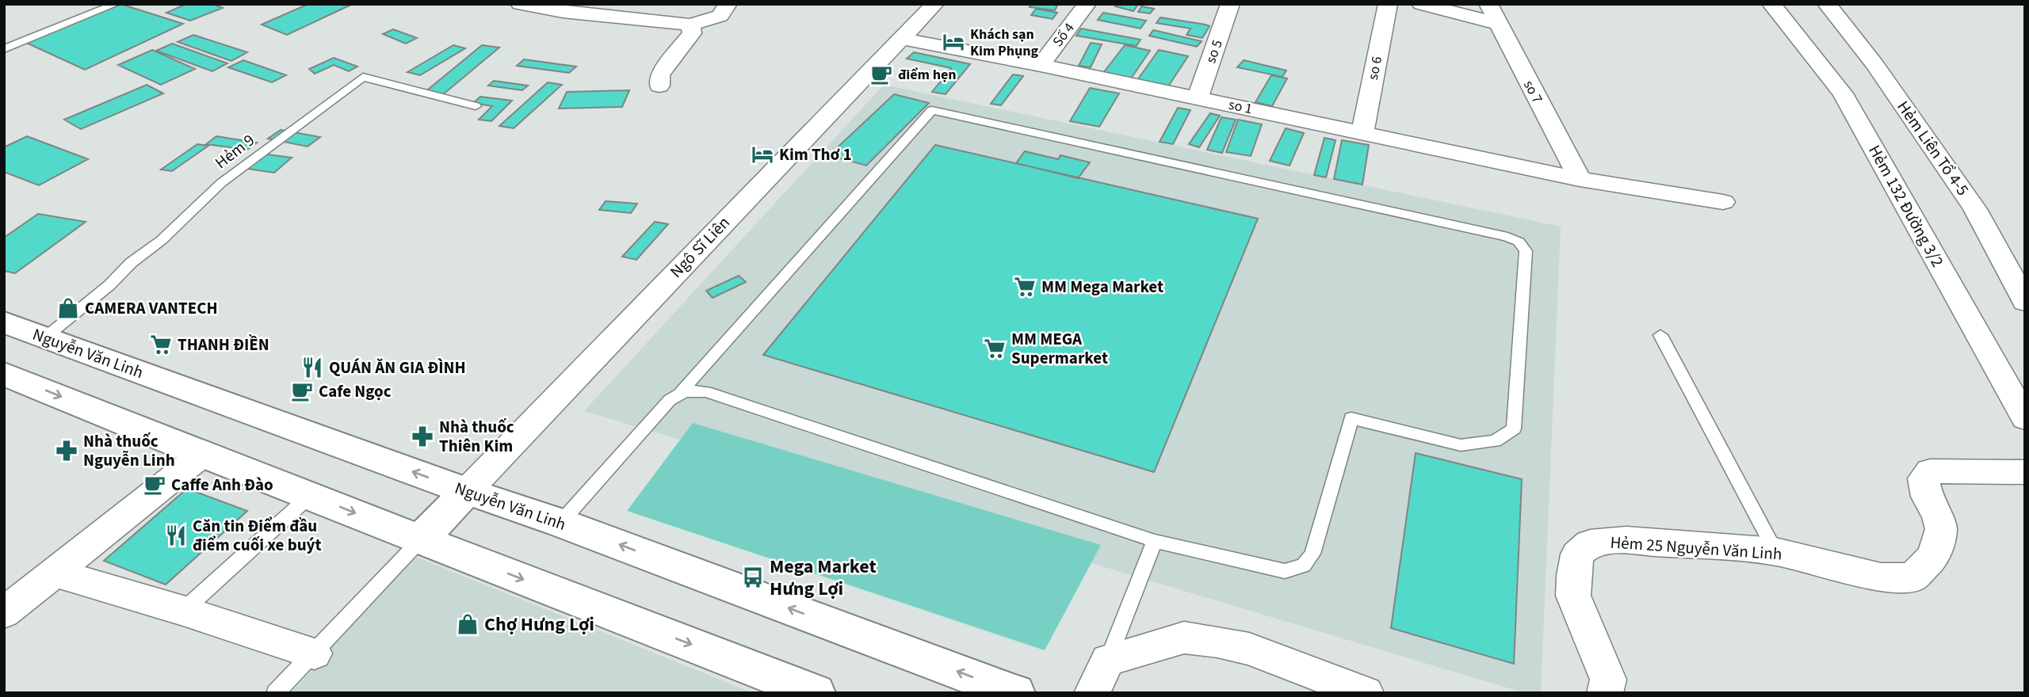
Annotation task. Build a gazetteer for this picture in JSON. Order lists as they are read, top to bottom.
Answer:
{
  "streets": {
    "highway": ["Nguyễn Văn Linh"],
    "street": [
      "Số 4",
      "so 5",
      "so 6",
      "so 7",
      "so 1",
      "Hẻm Liên Tổ 4-5",
      "Hẻm 132 Đường 3/2",
      "Ngô Sĩ Liên",
      "Hẻm 25 Nguyễn Văn Linh"
    ],
    "lane": ["Hẻm 9"]
  },
  "crossings": [
    ["Số 4", "so 1"],
    ["so 5", "so 1"],
    ["so 6", "so 1"],
    ["so 7", "so 1"],
    ["so 1", "Ngô Sĩ Liên"],
    ["Hẻm 9", "Nguyễn Văn Linh"],
    ["Ngô Sĩ Liên", "Nguyễn Văn Linh"]
  ],
  "places": {
    "hotel": ["Khách sạn Kim Phụng", "Kim Thơ 1"],
    "cafe": ["điểm hẹn", "Cafe Ngọc", "Caffe Anh Đào"],
    "supermarket": ["MM Mega Market", "THANH ĐIỀN", "MM MEGA Supermarket"],
    "shop": ["CAMERA VANTECH", "Chợ Hưng Lợi"],
    "restaurant": ["QUÁN ĂN GIA ĐÌNH", "Căn tin Điểm đầu điểm cuối xe buýt"],
    "pharmacy": ["Nhà thuốc Thiên Kim", "Nhà thuốc Nguyễn Linh"],
    "bus stop": ["Mega Market Hưng Lợi"]
  }
}
